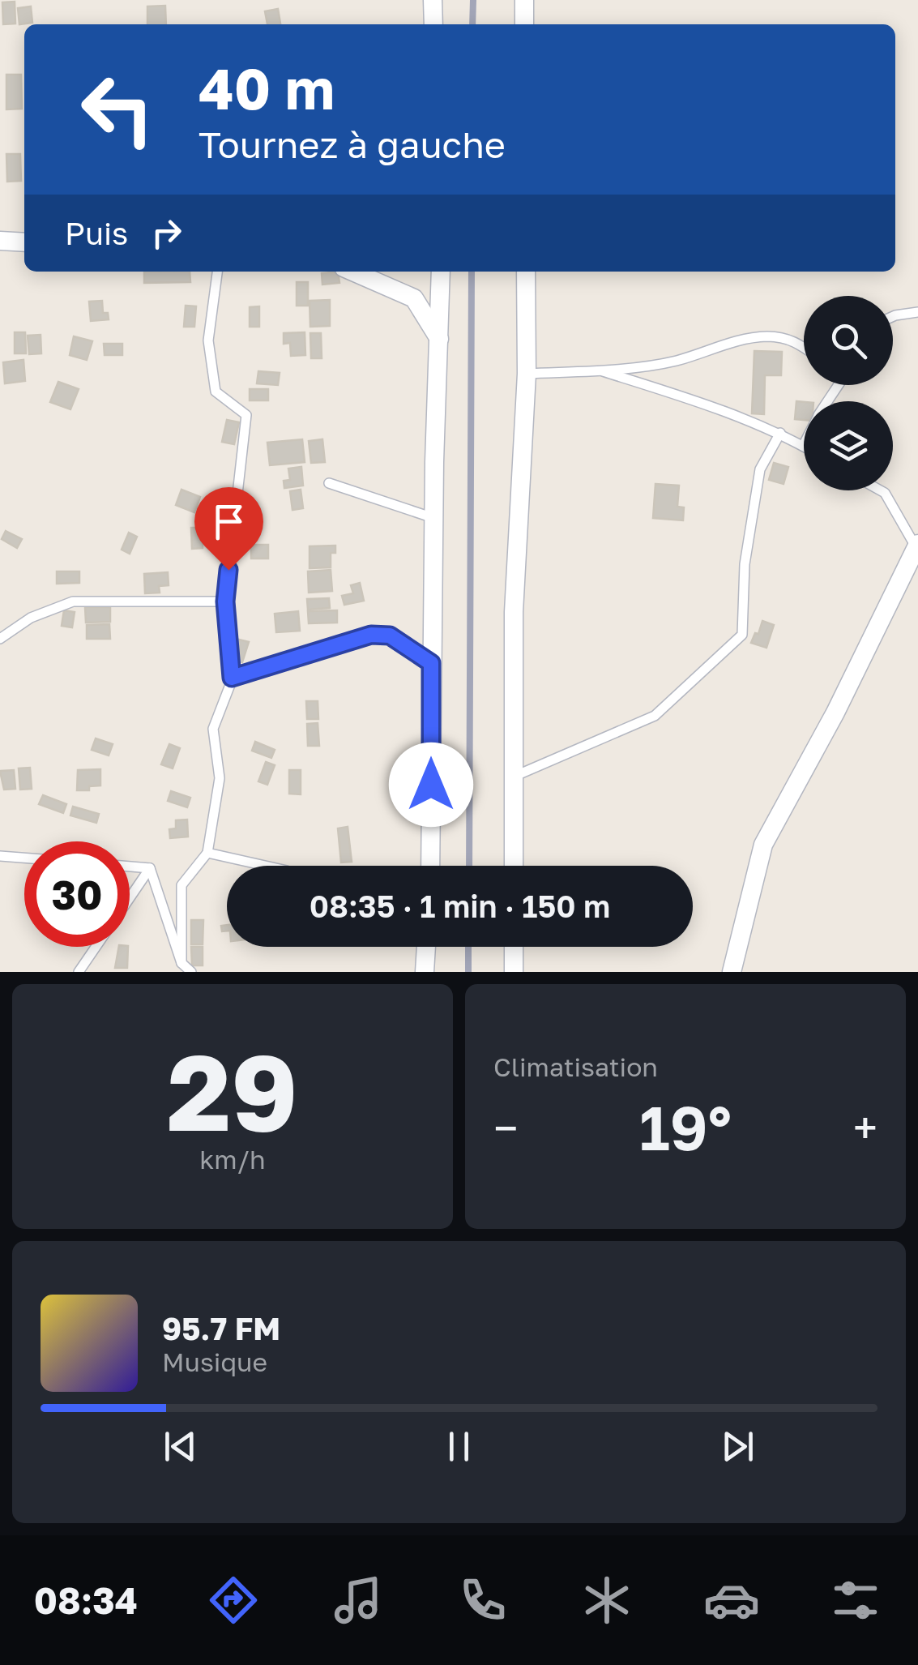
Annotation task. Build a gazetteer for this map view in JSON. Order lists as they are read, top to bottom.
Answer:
{
  "page": {
    "turn": ["40 m", "Tournez à gauche"],
    "then": "Puis",
    "limit": "30",
    "trip": "08:35 · 1 min · 150 m",
    "tile": [
      ["29", "km/h"],
      "Climatisation"
    ],
    "heat": ["−", "19°", "+"],
    "song": ["95.7 FM", "Musique"],
    "tabs": "08:34"
  }
}
